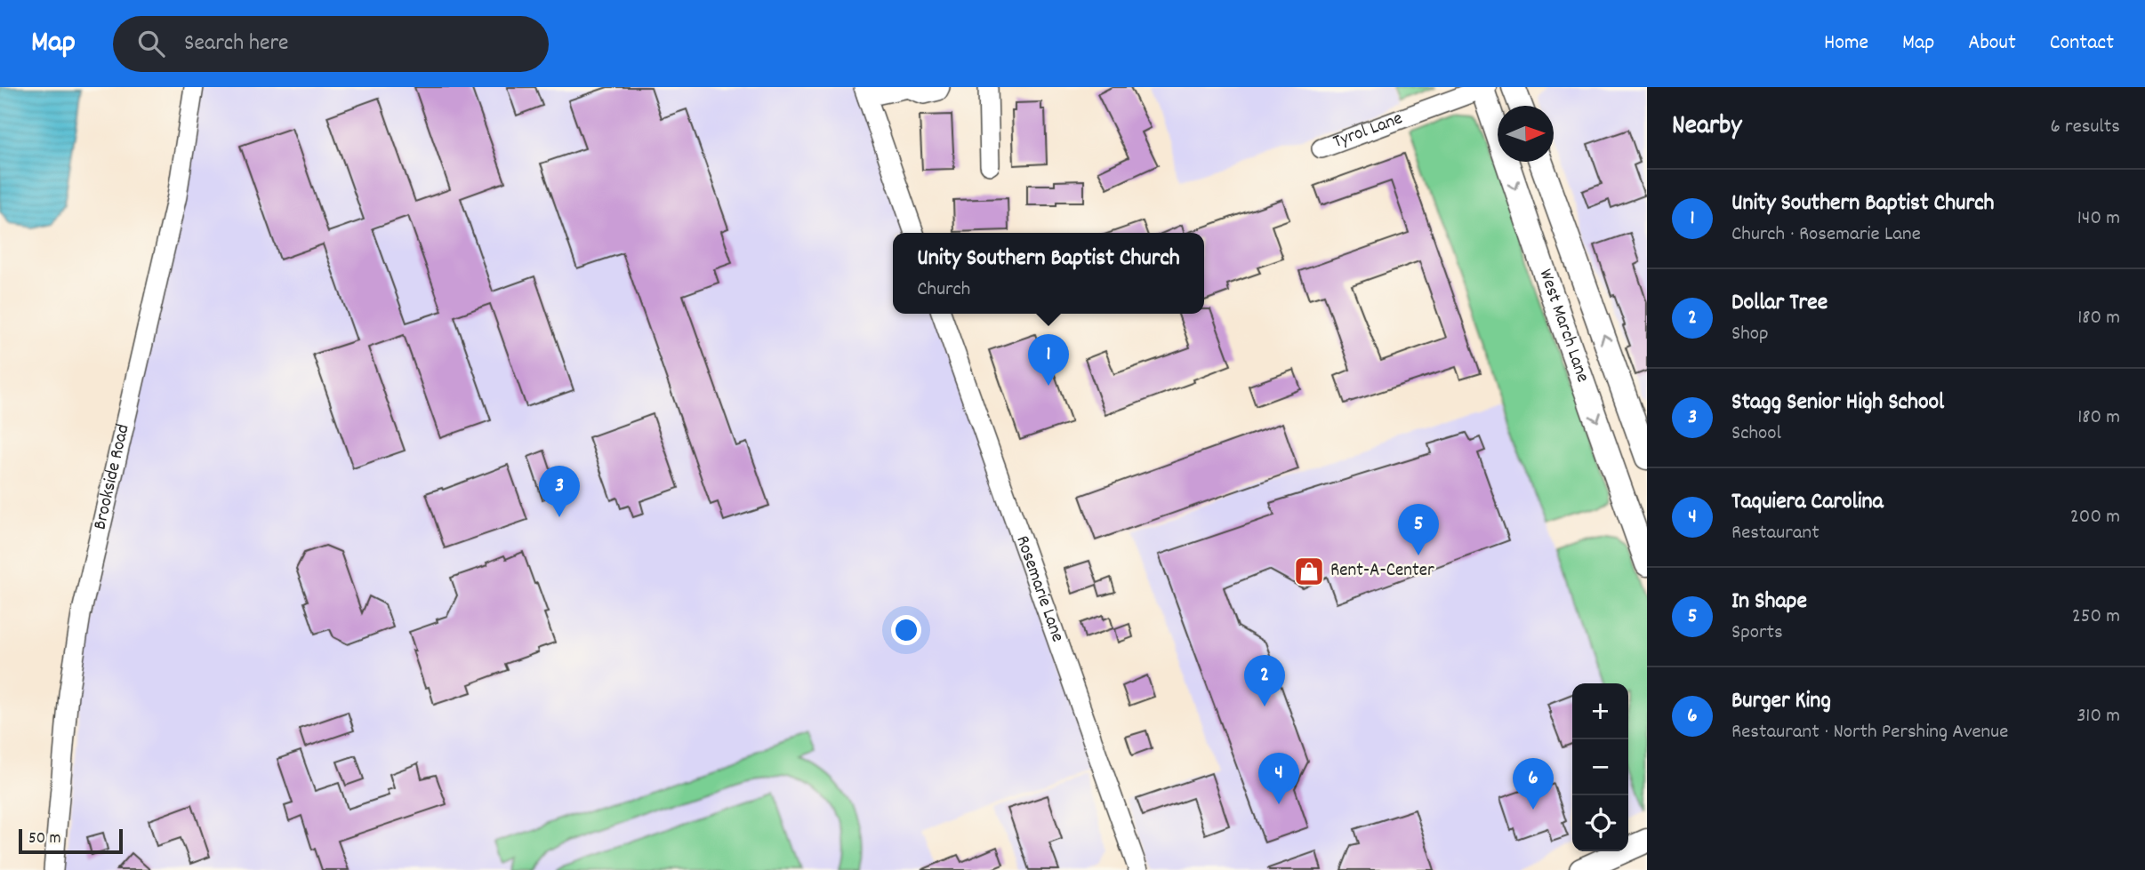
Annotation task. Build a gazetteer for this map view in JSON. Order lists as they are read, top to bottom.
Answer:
{
  "streets": {
    "main road": ["West March Lane"],
    "street": ["Tyrol Lane", "Brookside Road", "Rosemarie Lane"]
  },
  "crossings": [
    ["Tyrol Lane", "West March Lane"]
  ],
  "places": {
    "shop": ["Rent-A-Center"]
  },
  "scale_bar": "50 m",
  "north": "right",
  "page": {
    "header": "Map",
    "search": "Search here",
    "nav": [
      "Home",
      "Map",
      "About",
      "Contact"
    ],
    "heading": ["Nearby", "6 results"],
    "list": [
      {
        "mark": "1",
        "name": "Unity Southern Baptist Church",
        "note": "Church · Rosemarie Lane",
        "value": "140 m"
      },
      {
        "mark": "2",
        "name": "Dollar Tree",
        "note": "Shop",
        "value": "180 m"
      },
      {
        "mark": "3",
        "name": "Stagg Senior High School",
        "note": "School",
        "value": "180 m"
      },
      {
        "mark": "4",
        "name": "Taquiera Carolina",
        "note": "Restaurant",
        "value": "200 m"
      },
      {
        "mark": "5",
        "name": "In Shape",
        "note": "Sports",
        "value": "250 m"
      },
      {
        "mark": "6",
        "name": "Burger King",
        "note": "Restaurant · North Pershing Avenue",
        "value": "310 m"
      }
    ],
    "popup": ["Unity Southern Baptist Church", "Church"],
    "pins": [
      "1",
      "3",
      "5",
      "2",
      "4",
      "6"
    ],
    "map_buttons": ["+", "−"],
    "scale": "50 m"
  }
}
